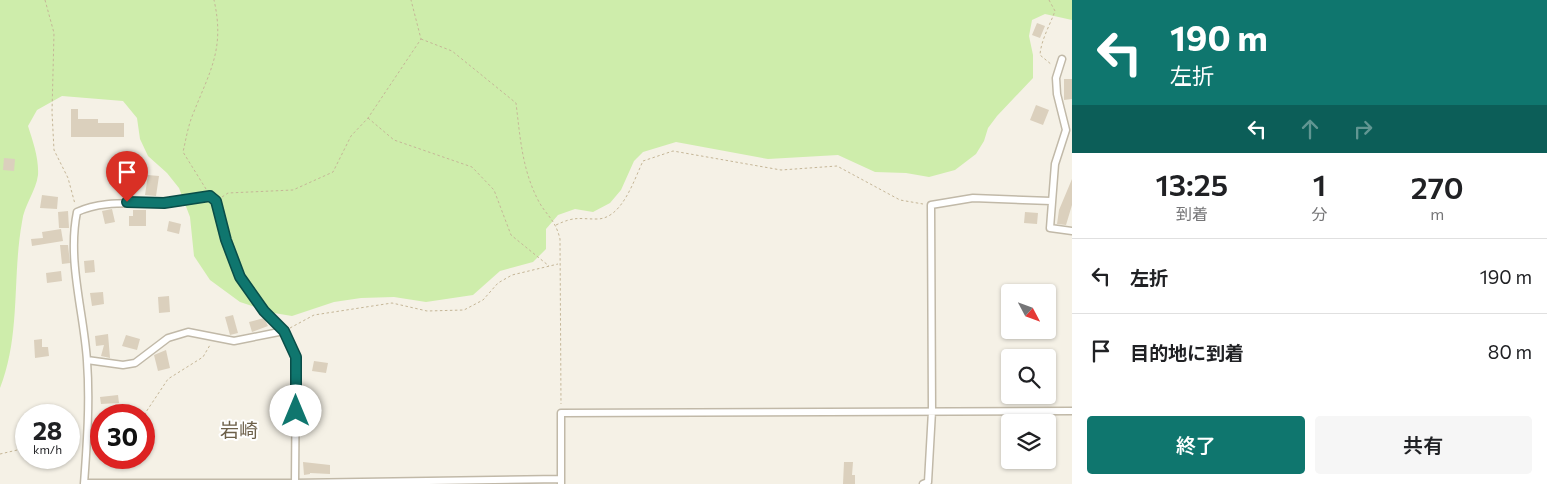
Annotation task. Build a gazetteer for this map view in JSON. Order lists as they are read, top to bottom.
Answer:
{
  "districts": ["岩崎"],
  "north": "bottom right",
  "page": {
    "turn": ["190 m", "左折"],
    "eta": [
      "13:25",
      "到着",
      "1",
      "分",
      "270",
      "m"
    ],
    "list": [
      {
        "name": "左折",
        "value": "190 m"
      },
      {
        "name": "目的地に到着",
        "value": "80 m"
      }
    ],
    "speed": "28 km/h",
    "limit": "30",
    "buttons": ["終了", "共有"]
  }
}
